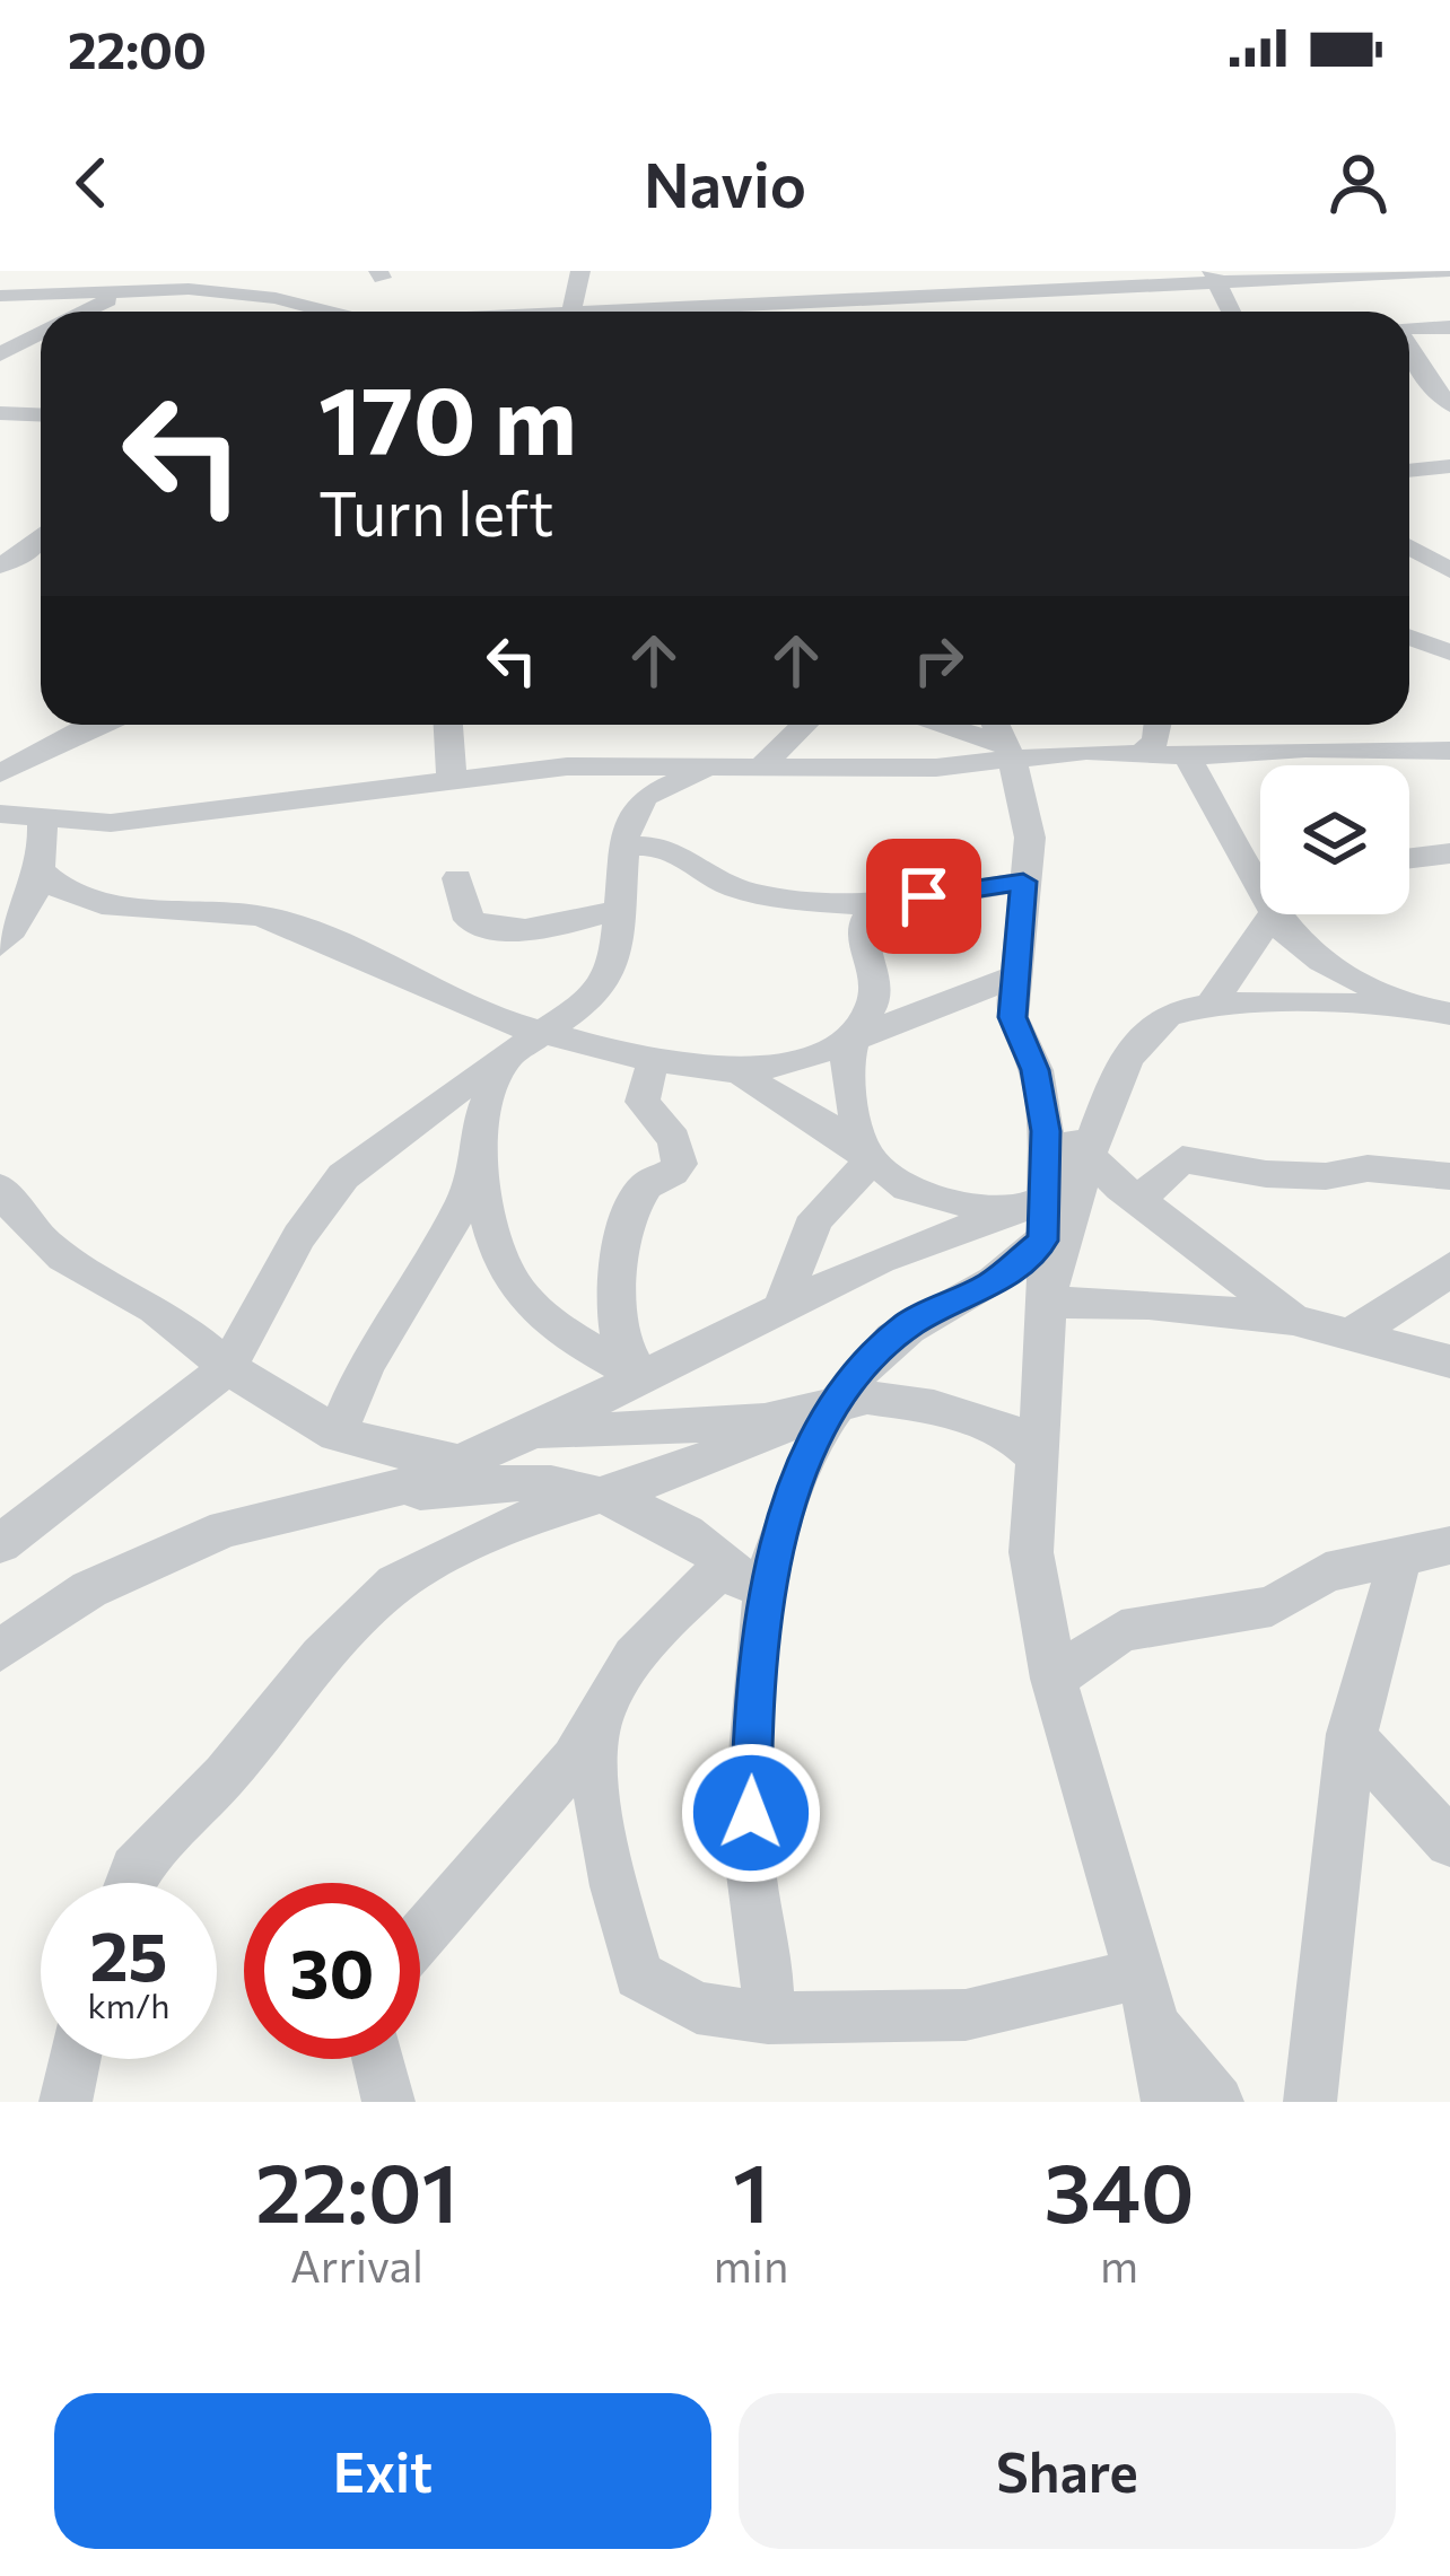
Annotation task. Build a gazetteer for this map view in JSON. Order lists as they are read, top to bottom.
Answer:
{
  "page": {
    "status": "22:00",
    "header": "Navio",
    "turn": ["170 m", "Turn left"],
    "speed": "25 km/h",
    "limit": "30",
    "eta": [
      "22:01",
      "Arrival",
      "1",
      "min",
      "340",
      "m"
    ],
    "buttons": ["Exit", "Share"]
  }
}
